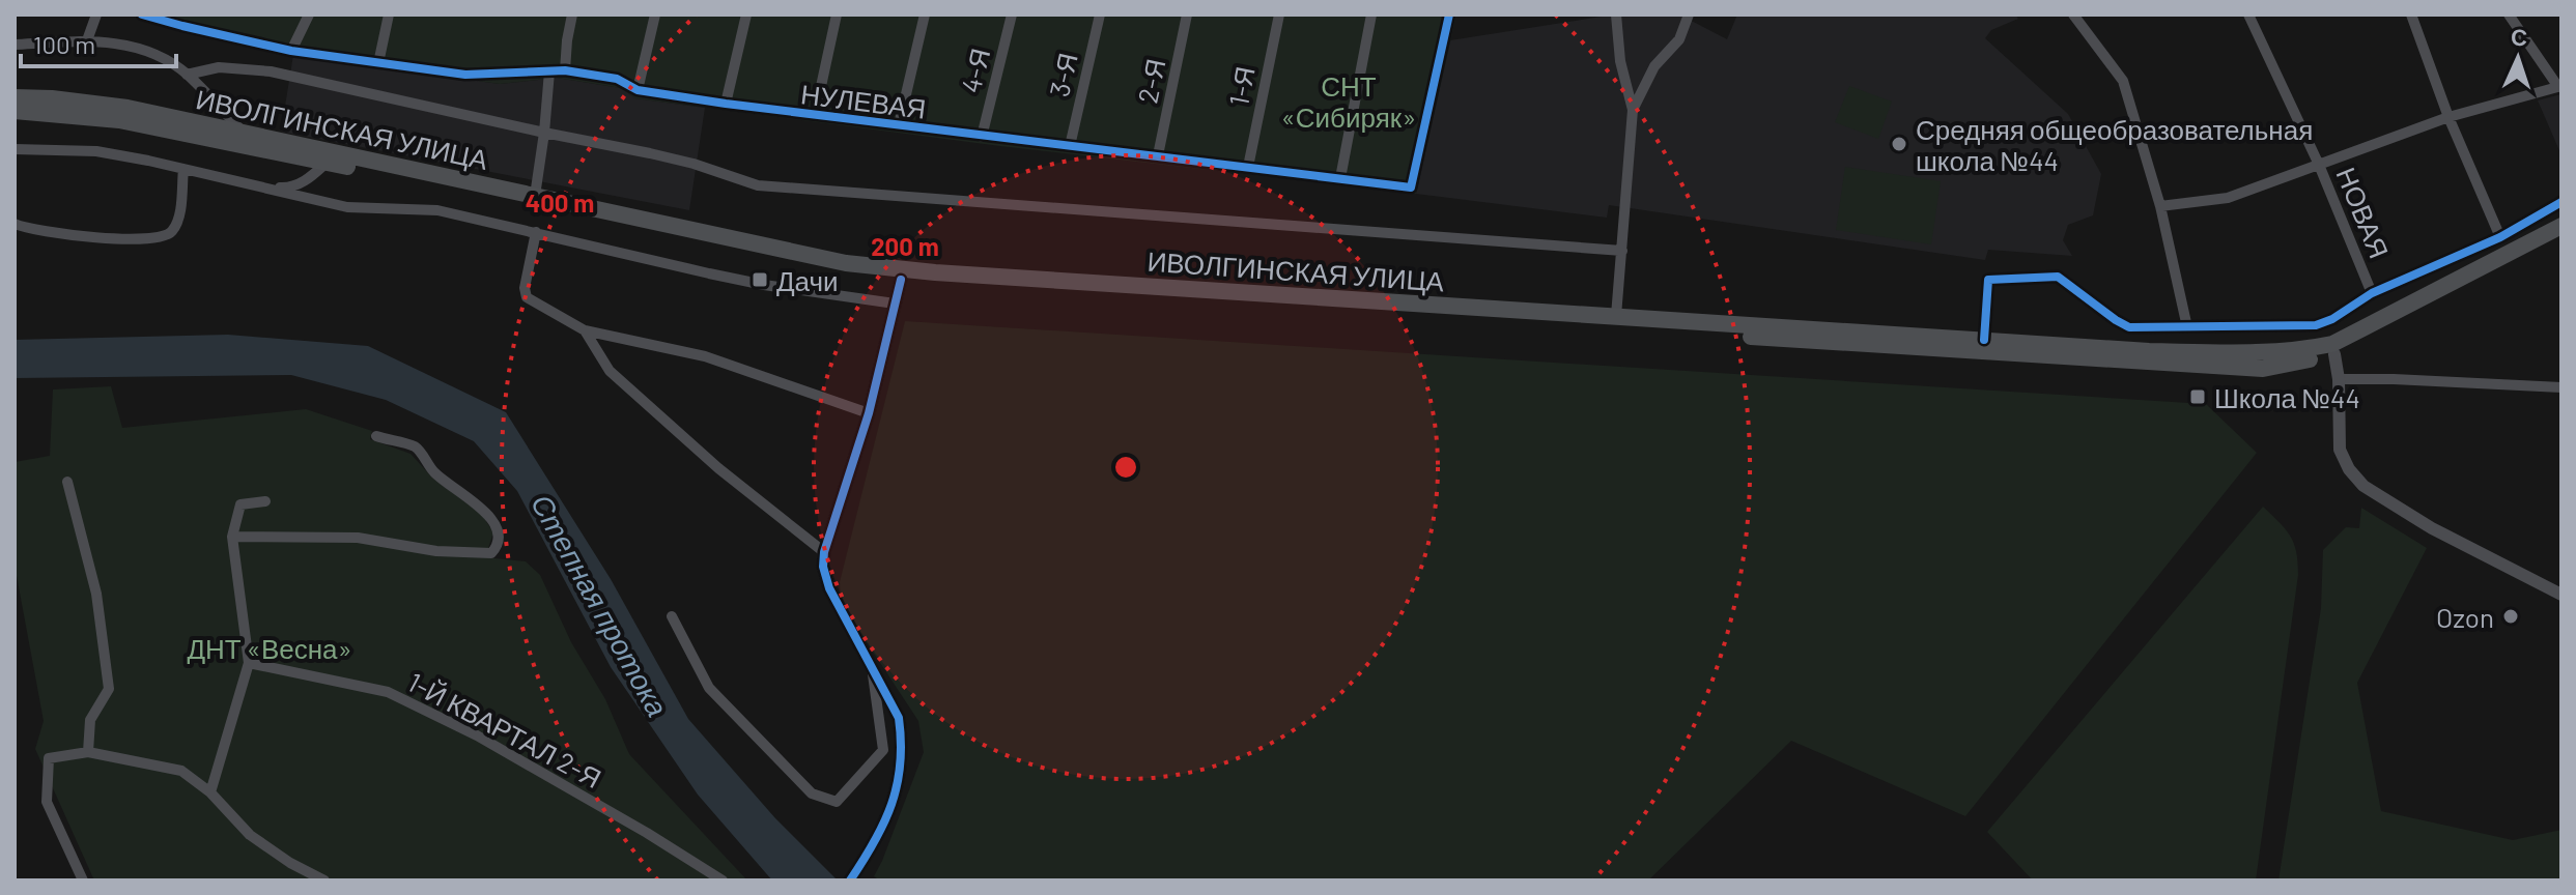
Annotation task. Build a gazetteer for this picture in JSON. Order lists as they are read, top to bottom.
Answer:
{
  "streets": {
    "main road": ["ИВОЛГИНСКАЯ УЛИЦА"],
    "street": [
      "4-Я",
      "3-Я",
      "2-Я",
      "1-Я",
      "НУЛЕВАЯ",
      "НОВАЯ",
      "1-Й КВАРТАЛ 2-Я"
    ]
  },
  "crossings": [
    ["4-Я", "НУЛЕВАЯ"],
    ["3-Я", "НУЛЕВАЯ"],
    ["2-Я", "НУЛЕВАЯ"],
    ["1-Я", "НУЛЕВАЯ"]
  ],
  "water": ["Степная протока"],
  "parks": ["СНТ «Сибиряк»", "ДНТ «Весна»"],
  "places": {
    "other": ["Средняя общеобразовательная школа №44", "Ozon"],
    "transit": ["Дачи", "Школа №44"]
  },
  "scale_bar": "100 m",
  "north": "top",
  "rings": ["400 m", "200 m"]
}
